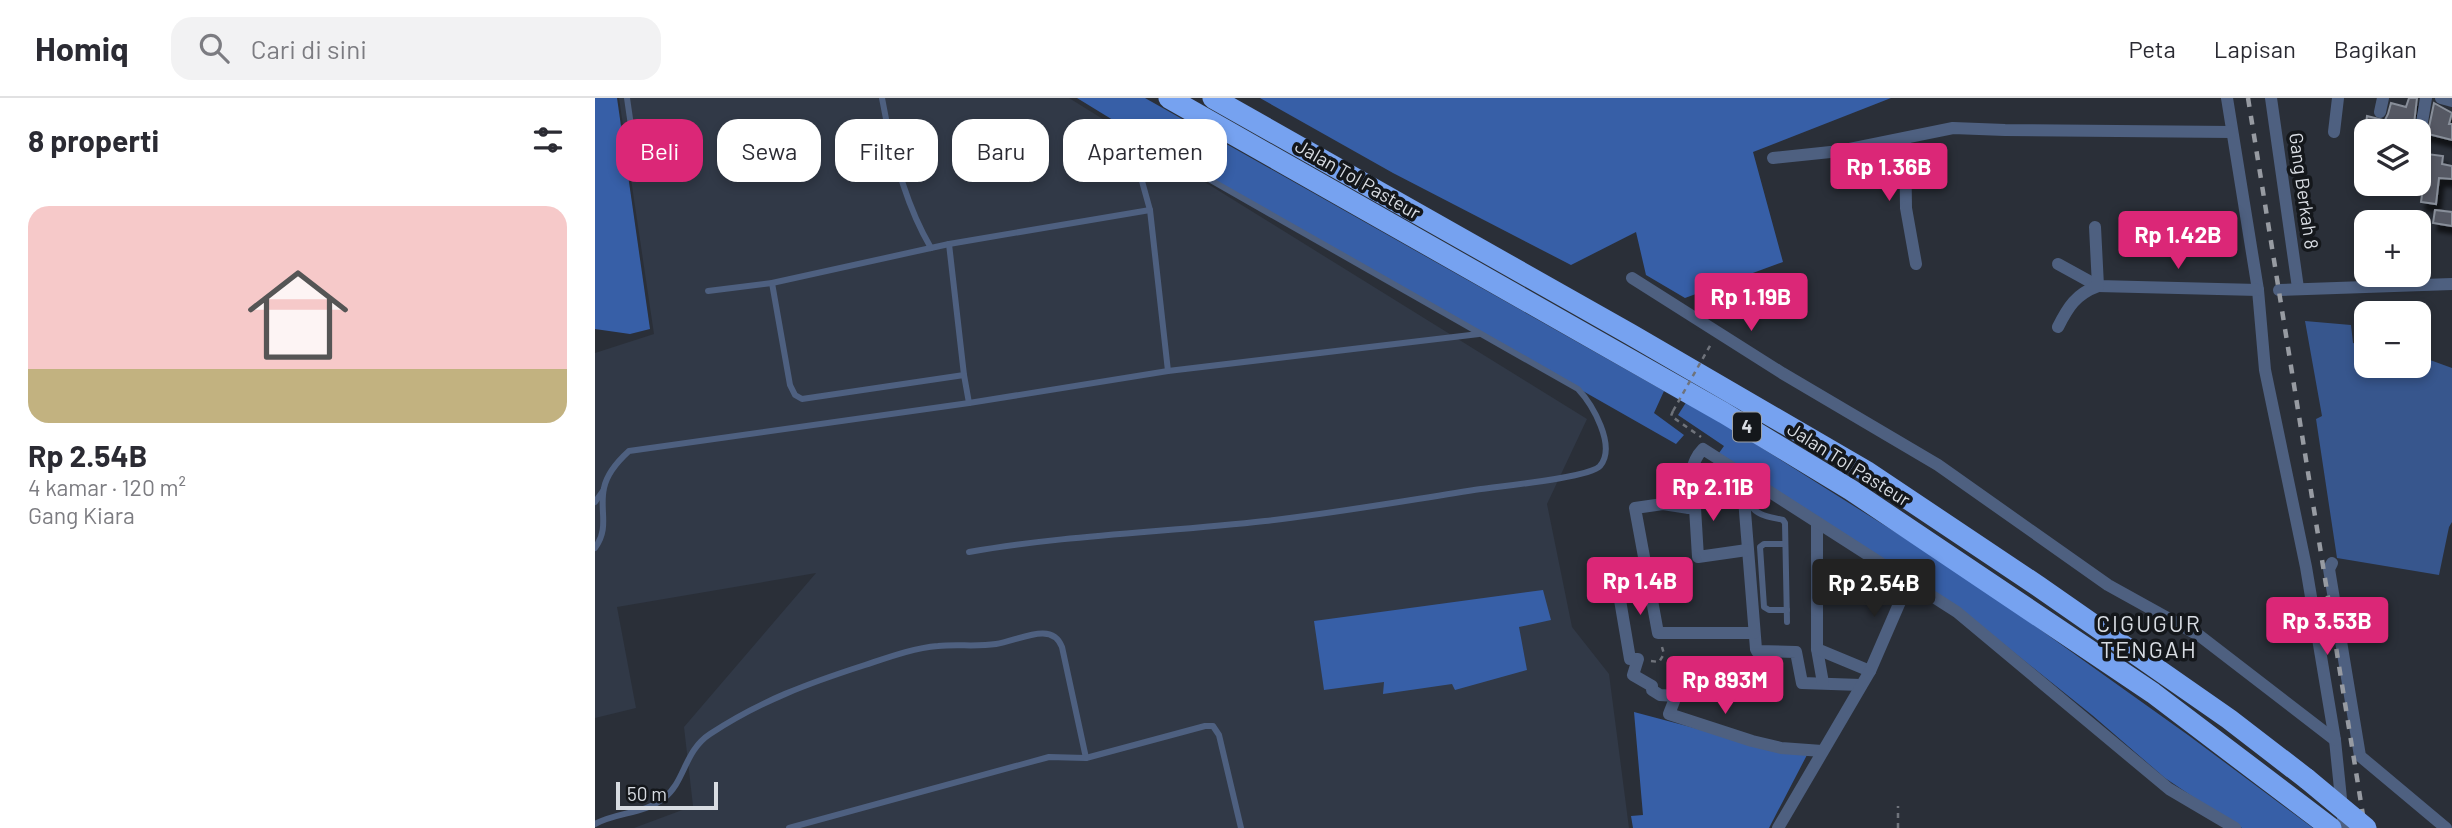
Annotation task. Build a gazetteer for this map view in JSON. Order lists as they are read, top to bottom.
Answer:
{
  "streets": {
    "highway": ["Jalan Tol Pasteur", "4"],
    "street": ["Gang Berkah 8"]
  },
  "districts": ["CIGUGUR TENGAH"],
  "scale_bar": "50 m",
  "page": {
    "header": "Homiq",
    "search": "Cari di sini",
    "nav": ["Peta", "Lapisan", "Bagikan"],
    "heading": "8 properti",
    "map_buttons": ["+", "−"],
    "chip": [
      "Beli",
      "Sewa",
      "Filter",
      "Baru",
      "Apartemen"
    ],
    "price": [
      "Rp 1.36B",
      "Rp 1.42B",
      "Rp 1.19B",
      "Rp 2.11B",
      "Rp 1.4B",
      "Rp 2.54B",
      "Rp 3.53B",
      "Rp 893M"
    ],
    "list": [
      {
        "name": "Rp 2.54B",
        "note": "4 kamar · 120 m² · Gang Kiara"
      }
    ],
    "scale": "50 m"
  }
}
